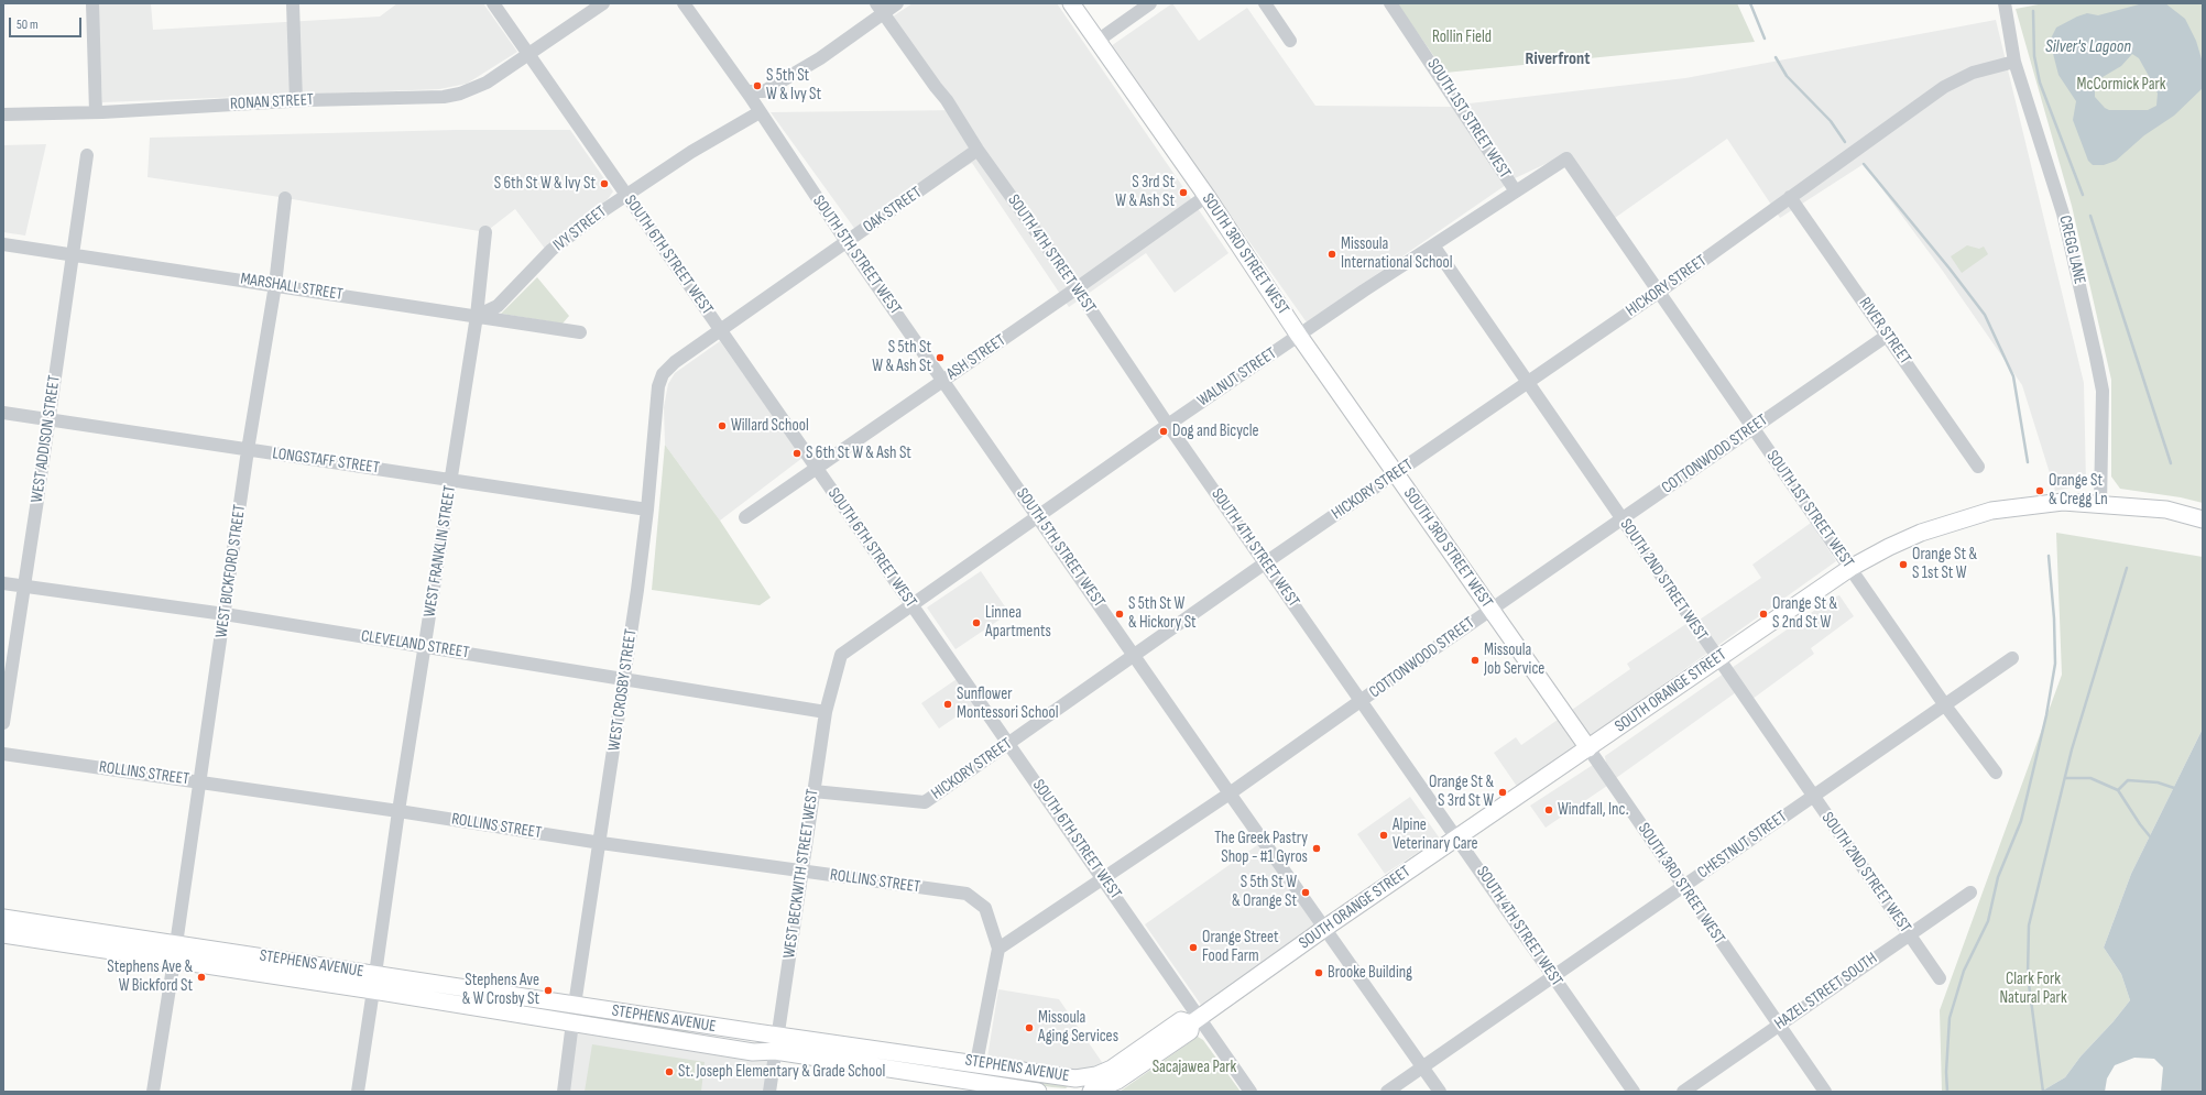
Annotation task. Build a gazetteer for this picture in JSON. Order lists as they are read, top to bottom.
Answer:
{
  "streets": {
    "main road": ["SOUTH 3RD STREET WEST", "SOUTH ORANGE STREET", "STEPHENS AVENUE"],
    "street": [
      "RONAN STREET",
      "SOUTH 1ST STREET WEST",
      "OAK STREET",
      "IVY STREET",
      "CREGG LANE",
      "SOUTH 4TH STREET WEST",
      "SOUTH 6TH STREET WEST",
      "SOUTH 5TH STREET WEST",
      "HICKORY STREET",
      "MARSHALL STREET",
      "RIVER STREET",
      "ASH STREET",
      "WALNUT STREET",
      "WEST ADDISON STREET",
      "COTTONWOOD STREET",
      "LONGSTAFF STREET",
      "WEST FRANKLIN STREET",
      "WEST BICKFORD STREET",
      "SOUTH 2ND STREET WEST",
      "CLEVELAND STREET",
      "WEST CROSBY STREET",
      "ROLLINS STREET",
      "CHESTNUT STREET",
      "WEST BECKWITH STREET WEST",
      "HAZEL STREET SOUTH"
    ]
  },
  "crossings": [
    ["RONAN STREET", "SOUTH 6TH STREET WEST"],
    ["SOUTH 1ST STREET WEST", "HICKORY STREET"],
    ["SOUTH 1ST STREET WEST", "WALNUT STREET"],
    ["SOUTH 1ST STREET WEST", "COTTONWOOD STREET"],
    ["SOUTH 1ST STREET WEST", "SOUTH ORANGE STREET"],
    ["SOUTH 1ST STREET WEST", "CHESTNUT STREET"],
    ["OAK STREET", "SOUTH 4TH STREET WEST"],
    ["OAK STREET", "SOUTH 6TH STREET WEST"],
    ["OAK STREET", "SOUTH 5TH STREET WEST"],
    ["OAK STREET", "WEST CROSBY STREET"],
    ["IVY STREET", "SOUTH 6TH STREET WEST"],
    ["IVY STREET", "SOUTH 5TH STREET WEST"],
    ["IVY STREET", "MARSHALL STREET"],
    ["IVY STREET", "WEST FRANKLIN STREET"],
    ["CREGG LANE", "HICKORY STREET"],
    ["CREGG LANE", "SOUTH ORANGE STREET"],
    ["SOUTH 4TH STREET WEST", "HICKORY STREET"],
    ["SOUTH 4TH STREET WEST", "ASH STREET"],
    ["SOUTH 4TH STREET WEST", "WALNUT STREET"],
    ["SOUTH 4TH STREET WEST", "COTTONWOOD STREET"],
    ["SOUTH 4TH STREET WEST", "SOUTH ORANGE STREET"],
    ["SOUTH 4TH STREET WEST", "CHESTNUT STREET"],
    ["SOUTH 3RD STREET WEST", "HICKORY STREET"],
    ["SOUTH 3RD STREET WEST", "ASH STREET"],
    ["SOUTH 3RD STREET WEST", "WALNUT STREET"],
    ["SOUTH 3RD STREET WEST", "COTTONWOOD STREET"],
    ["SOUTH 3RD STREET WEST", "SOUTH ORANGE STREET"],
    ["SOUTH 3RD STREET WEST", "CHESTNUT STREET"],
    ["SOUTH 3RD STREET WEST", "HAZEL STREET SOUTH"],
    ["SOUTH 6TH STREET WEST", "HICKORY STREET"],
    ["SOUTH 6TH STREET WEST", "ASH STREET"],
    ["SOUTH 6TH STREET WEST", "WALNUT STREET"],
    ["SOUTH 6TH STREET WEST", "COTTONWOOD STREET"],
    ["SOUTH 6TH STREET WEST", "SOUTH ORANGE STREET"],
    ["SOUTH 6TH STREET WEST", "WEST BECKWITH STREET WEST"],
    ["SOUTH 6TH STREET WEST", "STEPHENS AVENUE"],
    ["SOUTH 5TH STREET WEST", "HICKORY STREET"],
    ["SOUTH 5TH STREET WEST", "ASH STREET"],
    ["SOUTH 5TH STREET WEST", "WALNUT STREET"],
    ["SOUTH 5TH STREET WEST", "COTTONWOOD STREET"],
    ["SOUTH 5TH STREET WEST", "SOUTH ORANGE STREET"],
    ["SOUTH 5TH STREET WEST", "CHESTNUT STREET"],
    ["HICKORY STREET", "RIVER STREET"],
    ["HICKORY STREET", "SOUTH 2ND STREET WEST"],
    ["HICKORY STREET", "WEST BECKWITH STREET WEST"],
    ["MARSHALL STREET", "WEST ADDISON STREET"],
    ["MARSHALL STREET", "WEST FRANKLIN STREET"],
    ["MARSHALL STREET", "WEST BICKFORD STREET"],
    ["RIVER STREET", "COTTONWOOD STREET"],
    ["WALNUT STREET", "SOUTH 2ND STREET WEST"],
    ["WALNUT STREET", "WEST BECKWITH STREET WEST"],
    ["WEST ADDISON STREET", "LONGSTAFF STREET"],
    ["WEST ADDISON STREET", "CLEVELAND STREET"],
    ["COTTONWOOD STREET", "SOUTH 2ND STREET WEST"],
    ["COTTONWOOD STREET", "ROLLINS STREET"],
    ["LONGSTAFF STREET", "WEST FRANKLIN STREET"],
    ["LONGSTAFF STREET", "WEST BICKFORD STREET"],
    ["LONGSTAFF STREET", "WEST CROSBY STREET"],
    ["WEST FRANKLIN STREET", "CLEVELAND STREET"],
    ["WEST FRANKLIN STREET", "ROLLINS STREET"],
    ["WEST FRANKLIN STREET", "STEPHENS AVENUE"],
    ["WEST BICKFORD STREET", "CLEVELAND STREET"],
    ["WEST BICKFORD STREET", "ROLLINS STREET"],
    ["WEST BICKFORD STREET", "STEPHENS AVENUE"],
    ["SOUTH 2ND STREET WEST", "SOUTH ORANGE STREET"],
    ["SOUTH 2ND STREET WEST", "CHESTNUT STREET"],
    ["SOUTH 2ND STREET WEST", "HAZEL STREET SOUTH"],
    ["CLEVELAND STREET", "WEST CROSBY STREET"],
    ["CLEVELAND STREET", "WEST BECKWITH STREET WEST"],
    ["WEST CROSBY STREET", "ROLLINS STREET"],
    ["WEST CROSBY STREET", "STEPHENS AVENUE"],
    ["SOUTH ORANGE STREET", "STEPHENS AVENUE"],
    ["ROLLINS STREET", "WEST BECKWITH STREET WEST"],
    ["WEST BECKWITH STREET WEST", "STEPHENS AVENUE"]
  ],
  "districts": ["Riverfront"],
  "water": ["Silver's Lagoon"],
  "parks": [
    "Rollin Field",
    "McCormick Park",
    "Clark Fork Natural Park",
    "Sacajawea Park"
  ],
  "places": [
    "S 5th St W & Ivy St",
    "S 6th St W & Ivy St",
    "S 3rd St W & Ash St",
    "Missoula International School",
    "S 5th St W & Ash St",
    "Willard School",
    "Dog and Bicycle",
    "S 6th St W & Ash St",
    "Orange St & Cregg Ln",
    "Orange St & S 1st St W",
    "S 5th St W & Hickory St",
    "Orange St & S 2nd St W",
    "Linnea Apartments",
    "Missoula Job Service",
    "Sunflower Montessori School",
    "Orange St & S 3rd St W",
    "Windfall, Inc.",
    "Alpine Veterinary Care",
    "The Greek Pastry Shop - #1 Gyros",
    "S 5th St W & Orange St",
    "Orange Street Food Farm",
    "Brooke Building",
    "Stephens Ave & W Bickford St",
    "Stephens Ave & W Crosby St",
    "Missoula Aging Services",
    "St. Joseph Elementary & Grade School"
  ],
  "scale_bar": "50 m"
}
